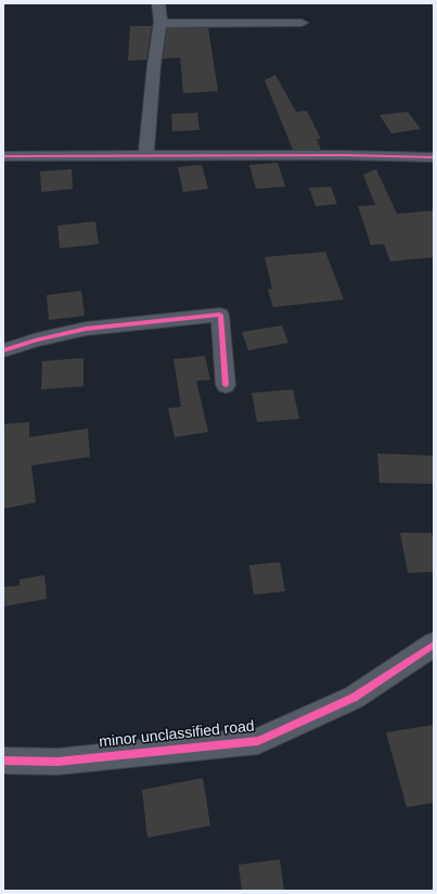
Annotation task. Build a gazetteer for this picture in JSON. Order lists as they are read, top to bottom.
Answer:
{
  "streets": {
    "street": ["minor unclassified road"]
  }
}
